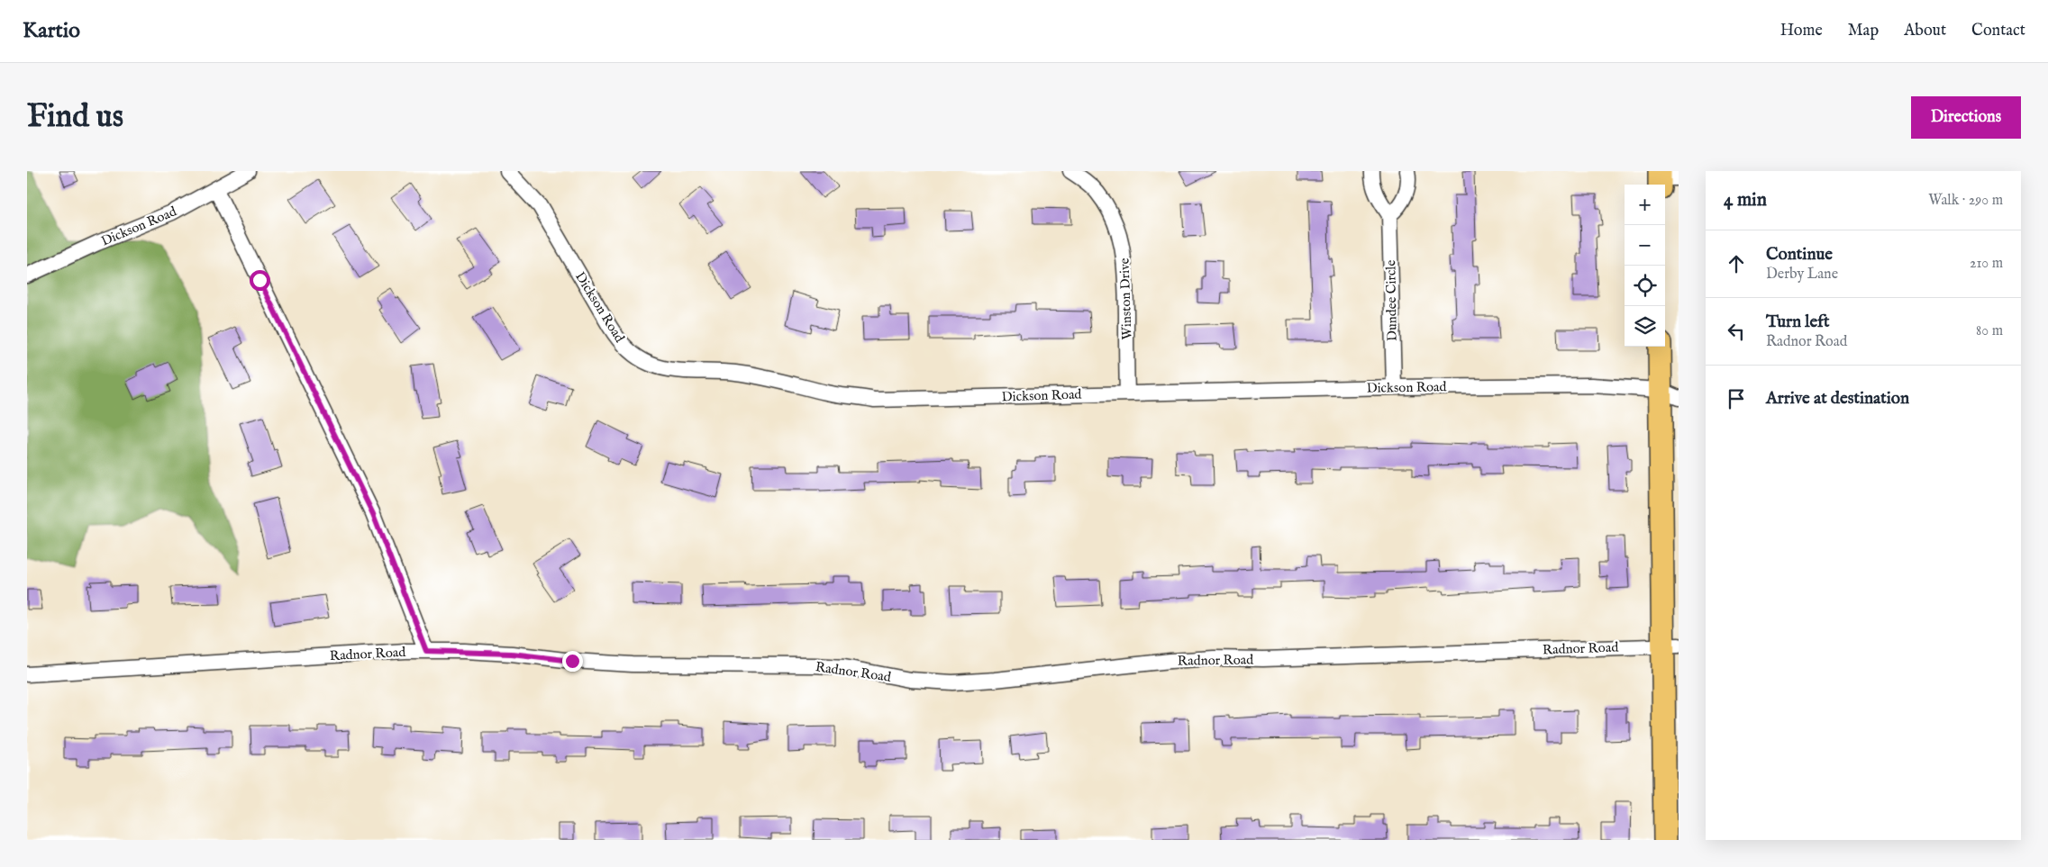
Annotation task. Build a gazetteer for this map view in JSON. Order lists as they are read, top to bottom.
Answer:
{
  "streets": {
    "street": [
      "Dickson Road",
      "Winston Drive",
      "Dundee Circle",
      "Radnor Road"
    ]
  },
  "crossings": [
    ["Dickson Road", "Winston Drive"],
    ["Dickson Road", "Dundee Circle"]
  ],
  "page": {
    "header": "Kartio",
    "nav": [
      "Home",
      "Map",
      "About",
      "Contact"
    ],
    "buttons": "Directions",
    "title": "Find us",
    "heading": ["4 min", "Walk · 290 m"],
    "map_buttons": ["+", "−"],
    "list": [
      ["Continue", "Derby Lane", "210 m"],
      ["Turn left", "Radnor Road", "80 m"],
      "Arrive at destination"
    ]
  }
}
